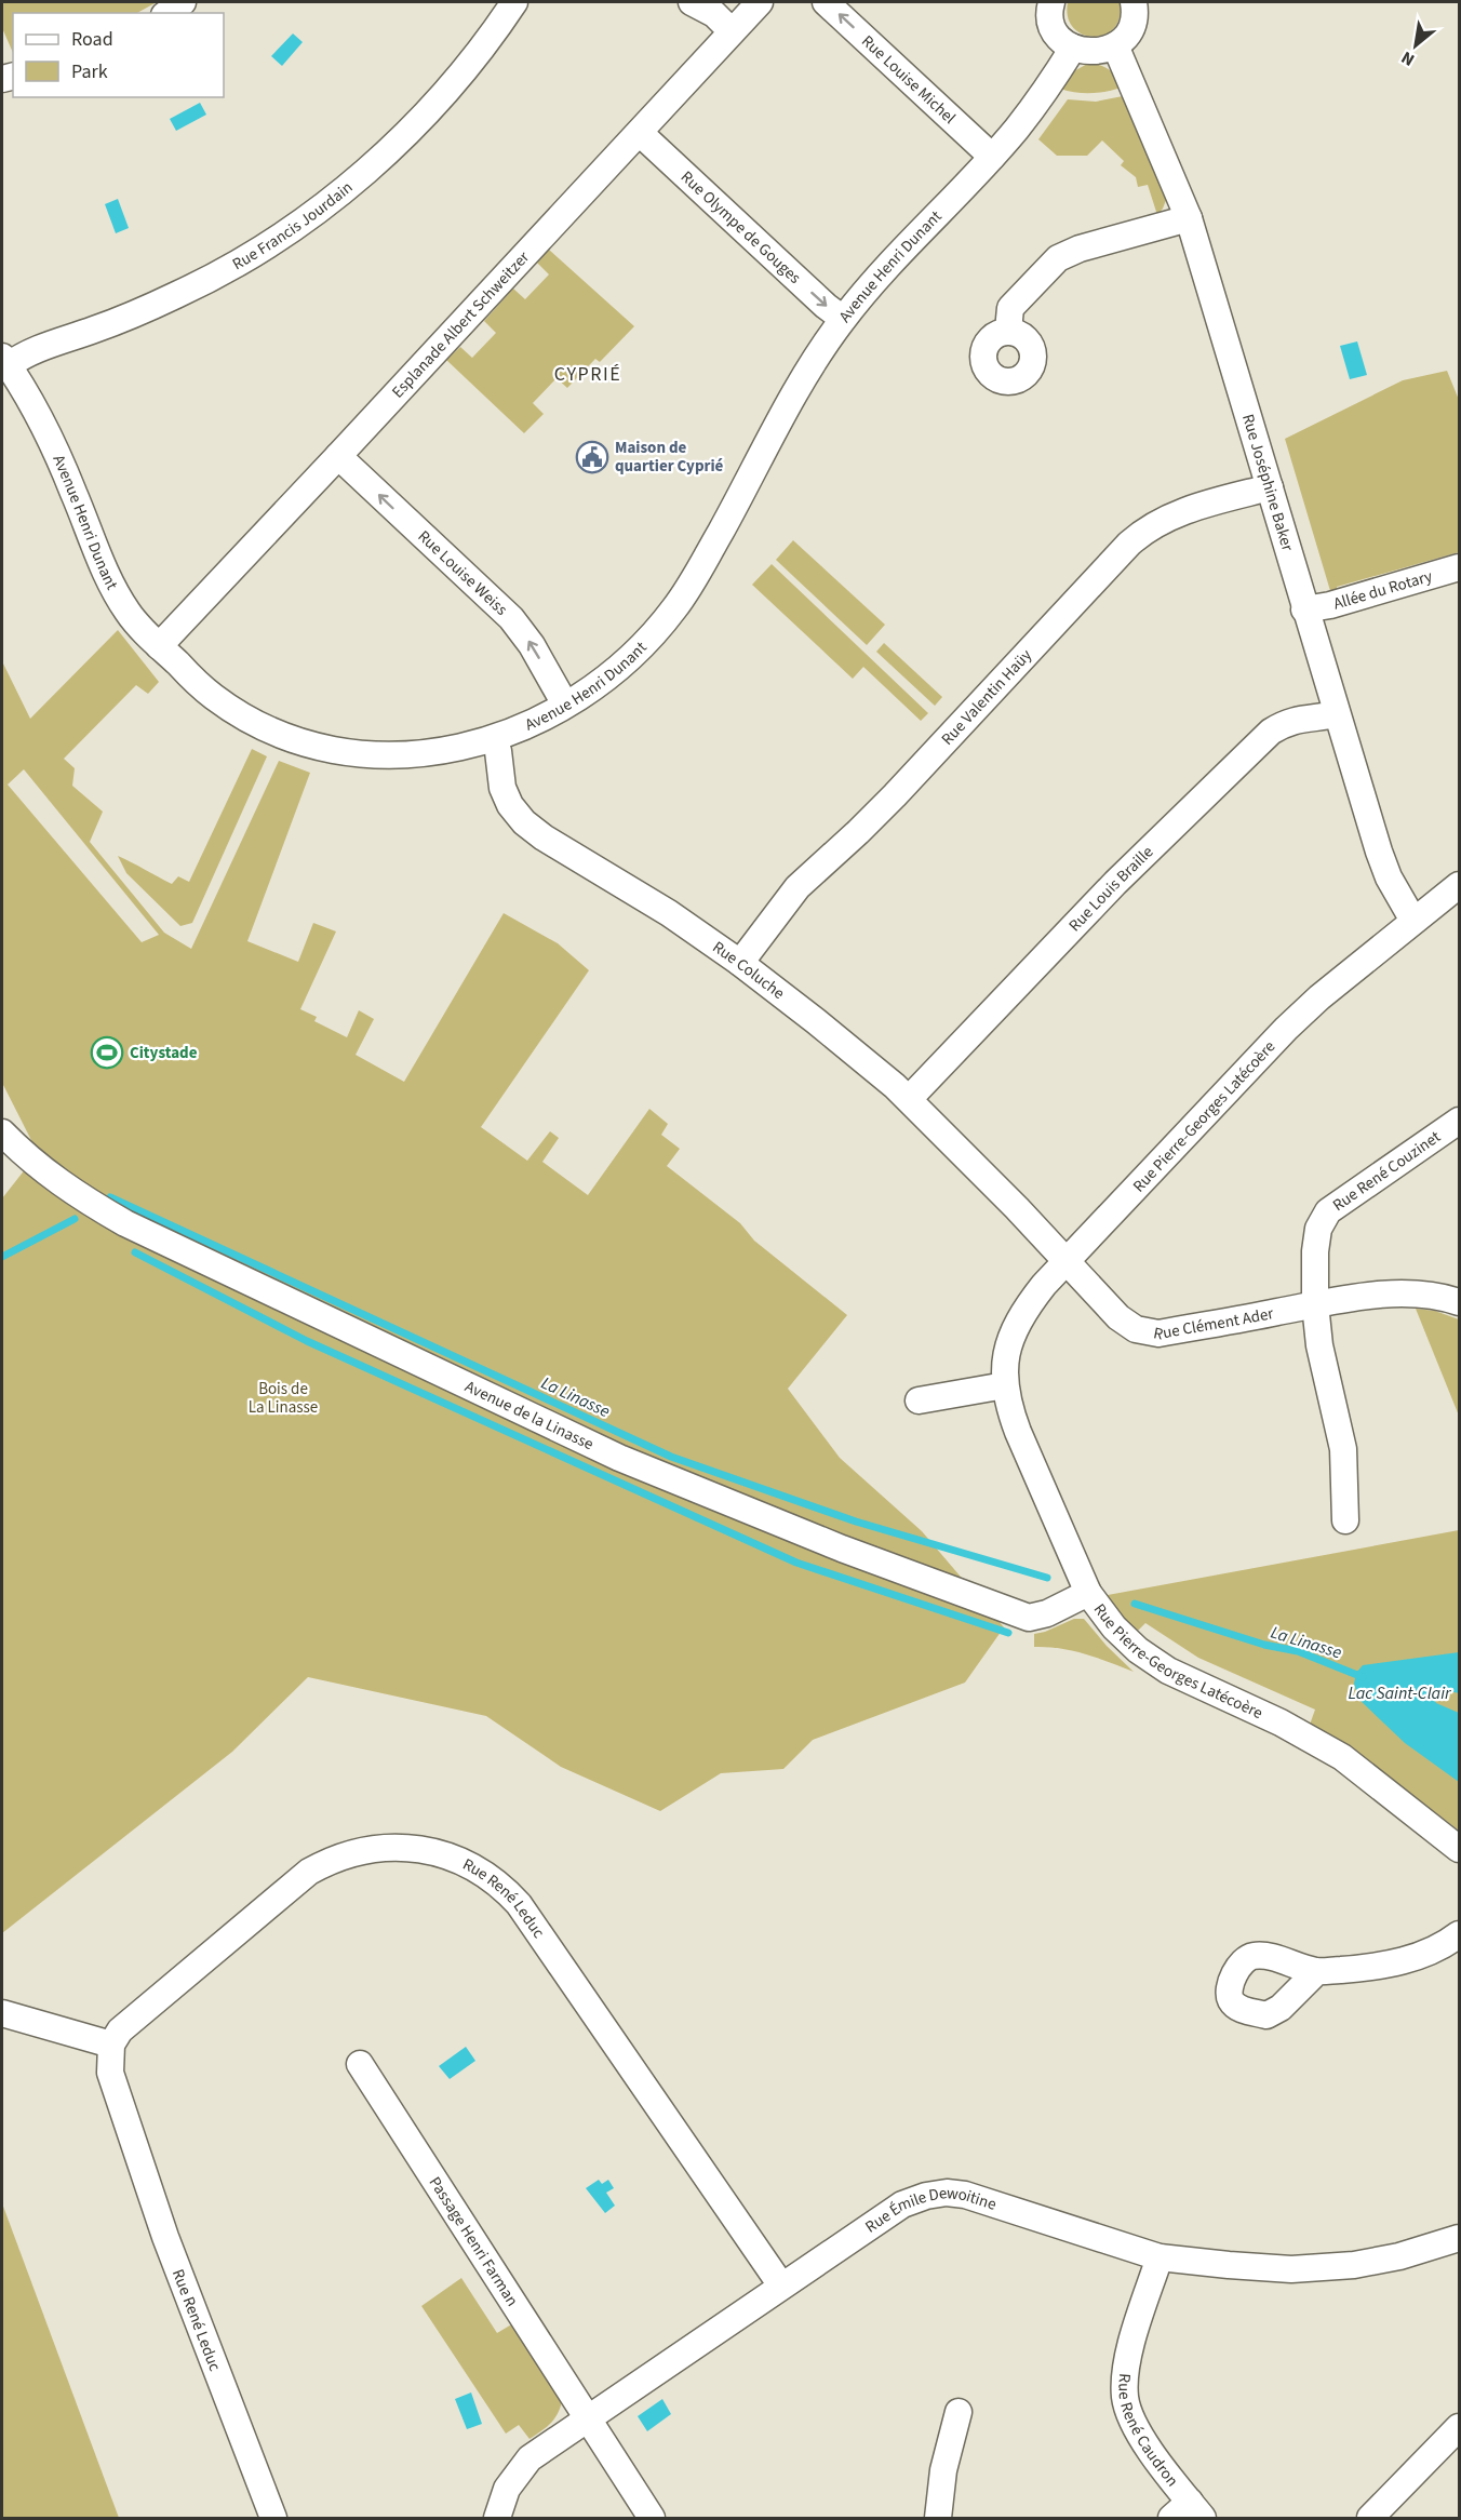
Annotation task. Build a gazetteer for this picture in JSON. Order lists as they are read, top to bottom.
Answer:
{
  "streets": {
    "street": [
      "Rue Louise Michel",
      "Rue Francis Jourdain",
      "Rue Olympe de Gouges",
      "Avenue Henri Dunant",
      "Esplanade Albert Schweitzer",
      "Rue Joséphine Baker",
      "Rue Louise Weiss",
      "Allée du Rotary",
      "Rue Valentin Haüy",
      "Rue Louis Braille",
      "Rue Coluche",
      "Rue Pierre-Georges Latécoère",
      "Rue René Couzinet",
      "Rue Clément Ader",
      "Avenue de la Linasse",
      "Rue René Leduc",
      "Rue Émile Dewoitine",
      "Passage Henri Farman",
      "Rue René Caudron"
    ]
  },
  "crossings": [
    ["Rue Louise Michel", "Avenue Henri Dunant"],
    ["Rue Francis Jourdain", "Avenue Henri Dunant"],
    ["Rue Olympe de Gouges", "Avenue Henri Dunant"],
    ["Rue Olympe de Gouges", "Esplanade Albert Schweitzer"],
    ["Avenue Henri Dunant", "Esplanade Albert Schweitzer"],
    ["Avenue Henri Dunant", "Rue Louise Weiss"],
    ["Avenue Henri Dunant", "Rue Coluche"],
    ["Esplanade Albert Schweitzer", "Rue Louise Weiss"],
    ["Rue Joséphine Baker", "Allée du Rotary"],
    ["Rue Joséphine Baker", "Rue Valentin Haüy"],
    ["Rue Joséphine Baker", "Rue Louis Braille"],
    ["Rue Joséphine Baker", "Rue Pierre-Georges Latécoère"],
    ["Rue Valentin Haüy", "Rue Coluche"],
    ["Rue Louis Braille", "Rue Coluche"],
    ["Rue Coluche", "Rue Clément Ader"],
    ["Rue Pierre-Georges Latécoère", "Rue Clément Ader"],
    ["Rue Pierre-Georges Latécoère", "Avenue de la Linasse"],
    ["Rue René Couzinet", "Rue Clément Ader"],
    ["Rue René Leduc", "Rue Émile Dewoitine"],
    ["Rue Émile Dewoitine", "Passage Henri Farman"],
    ["Rue Émile Dewoitine", "Rue René Caudron"]
  ],
  "one_way": ["Rue Louise Michel", "Rue Olympe de Gouges", "Rue Louise Weiss"],
  "districts": ["CYPRIÉ"],
  "water": ["La Linasse", "Lac Saint-Clair"],
  "parks": ["Bois de La Linasse"],
  "places": {
    "public building": ["Maison de quartier Cyprié"],
    "sports": ["Citystade"]
  },
  "legend": ["Road", "Park"],
  "north": "bottom left"
}
